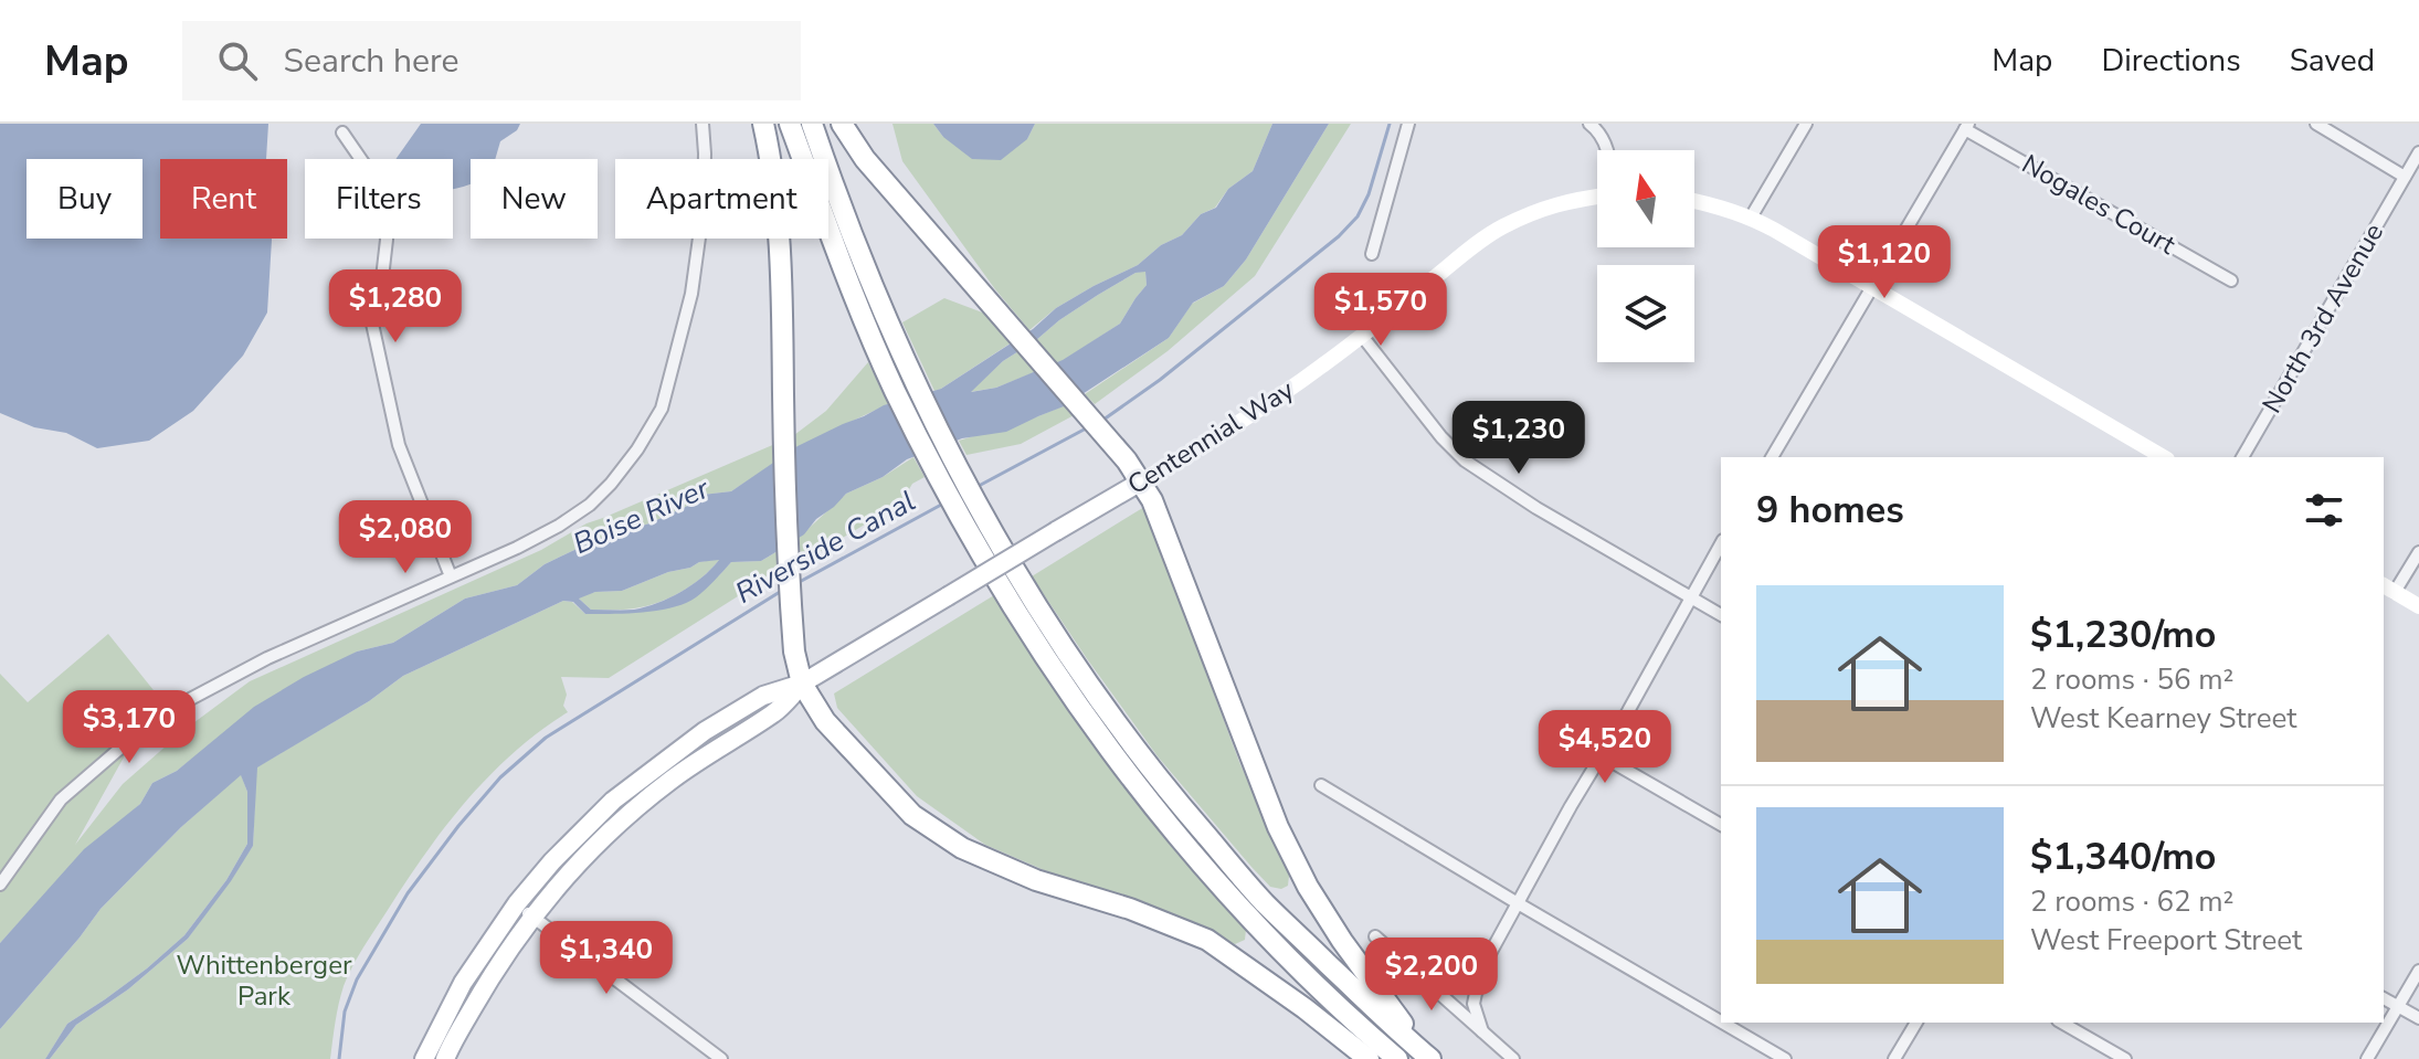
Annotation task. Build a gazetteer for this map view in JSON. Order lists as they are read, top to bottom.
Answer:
{
  "streets": {
    "main road": ["Centennial Way"],
    "street": ["Nogales Court", "North 3rd Avenue"]
  },
  "water": ["Boise River", "Riverside Canal"],
  "parks": ["Whittenberger Park"],
  "north": "top",
  "page": {
    "header": "Map",
    "search": "Search here",
    "nav": ["Map", "Directions", "Saved"],
    "chip": [
      "Buy",
      "Rent",
      "Filters",
      "New",
      "Apartment"
    ],
    "price": [
      "$1,120",
      "$1,280",
      "$1,570",
      "$1,230",
      "$2,080",
      "$3,170",
      "$4,520",
      "$1,340",
      "$2,200"
    ],
    "heading": "9 homes",
    "list": [
      {
        "name": "$1,230/mo",
        "note": "2 rooms · 56 m² · West Kearney Street"
      },
      {
        "name": "$1,340/mo",
        "note": "2 rooms · 62 m² · West Freeport Street"
      }
    ]
  }
}
